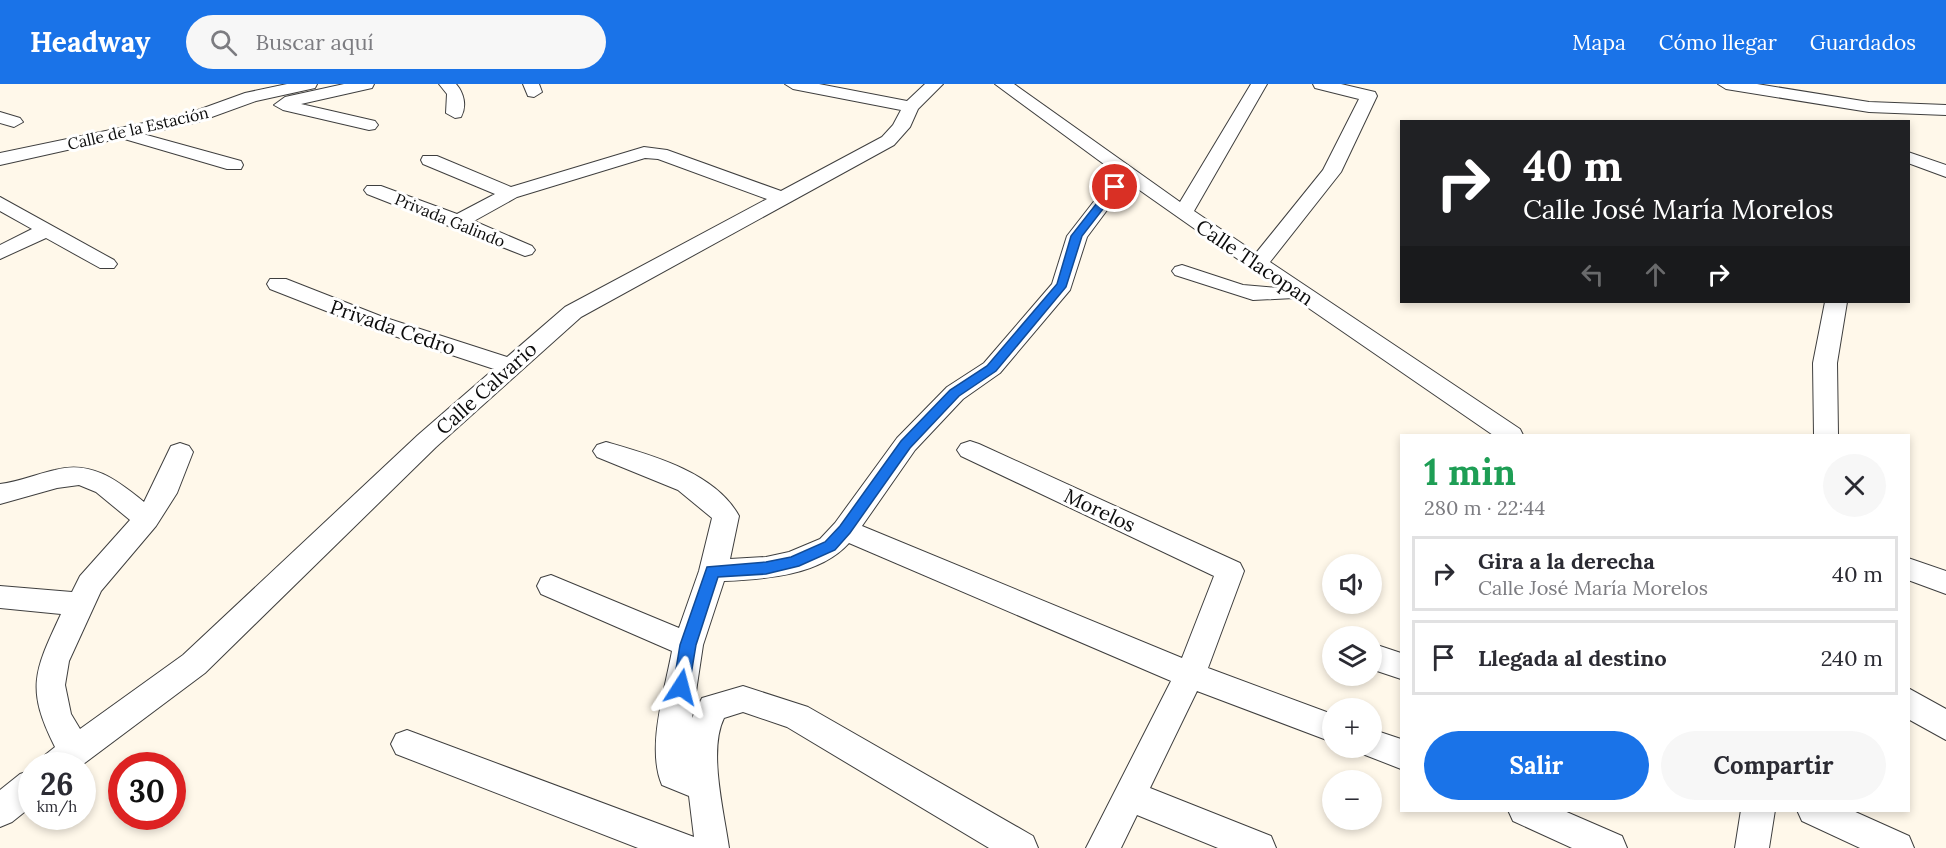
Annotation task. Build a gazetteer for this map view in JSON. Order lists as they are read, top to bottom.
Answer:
{
  "streets": {
    "street": [
      "Calle de la Estación",
      "Privada Galindo",
      "Calle Tlacopan",
      "Privada Cedro",
      "Calle Calvario",
      "Morelos"
    ]
  },
  "crossings": [
    ["Privada Cedro", "Calle Calvario"]
  ],
  "page": {
    "header": "Headway",
    "search": "Buscar aquí",
    "nav": ["Mapa", "Cómo llegar", "Guardados"],
    "turn": ["40 m", "Calle José María Morelos"],
    "heading": ["1 min", "280 m · 22:44"],
    "list": [
      {
        "name": "Gira a la derecha",
        "note": "Calle José María Morelos",
        "value": "40 m"
      },
      {
        "name": "Llegada al destino",
        "value": "240 m"
      }
    ],
    "map_buttons": ["+", "−"],
    "buttons": ["Salir", "Compartir"],
    "speed": "26 km/h",
    "limit": "30"
  }
}
